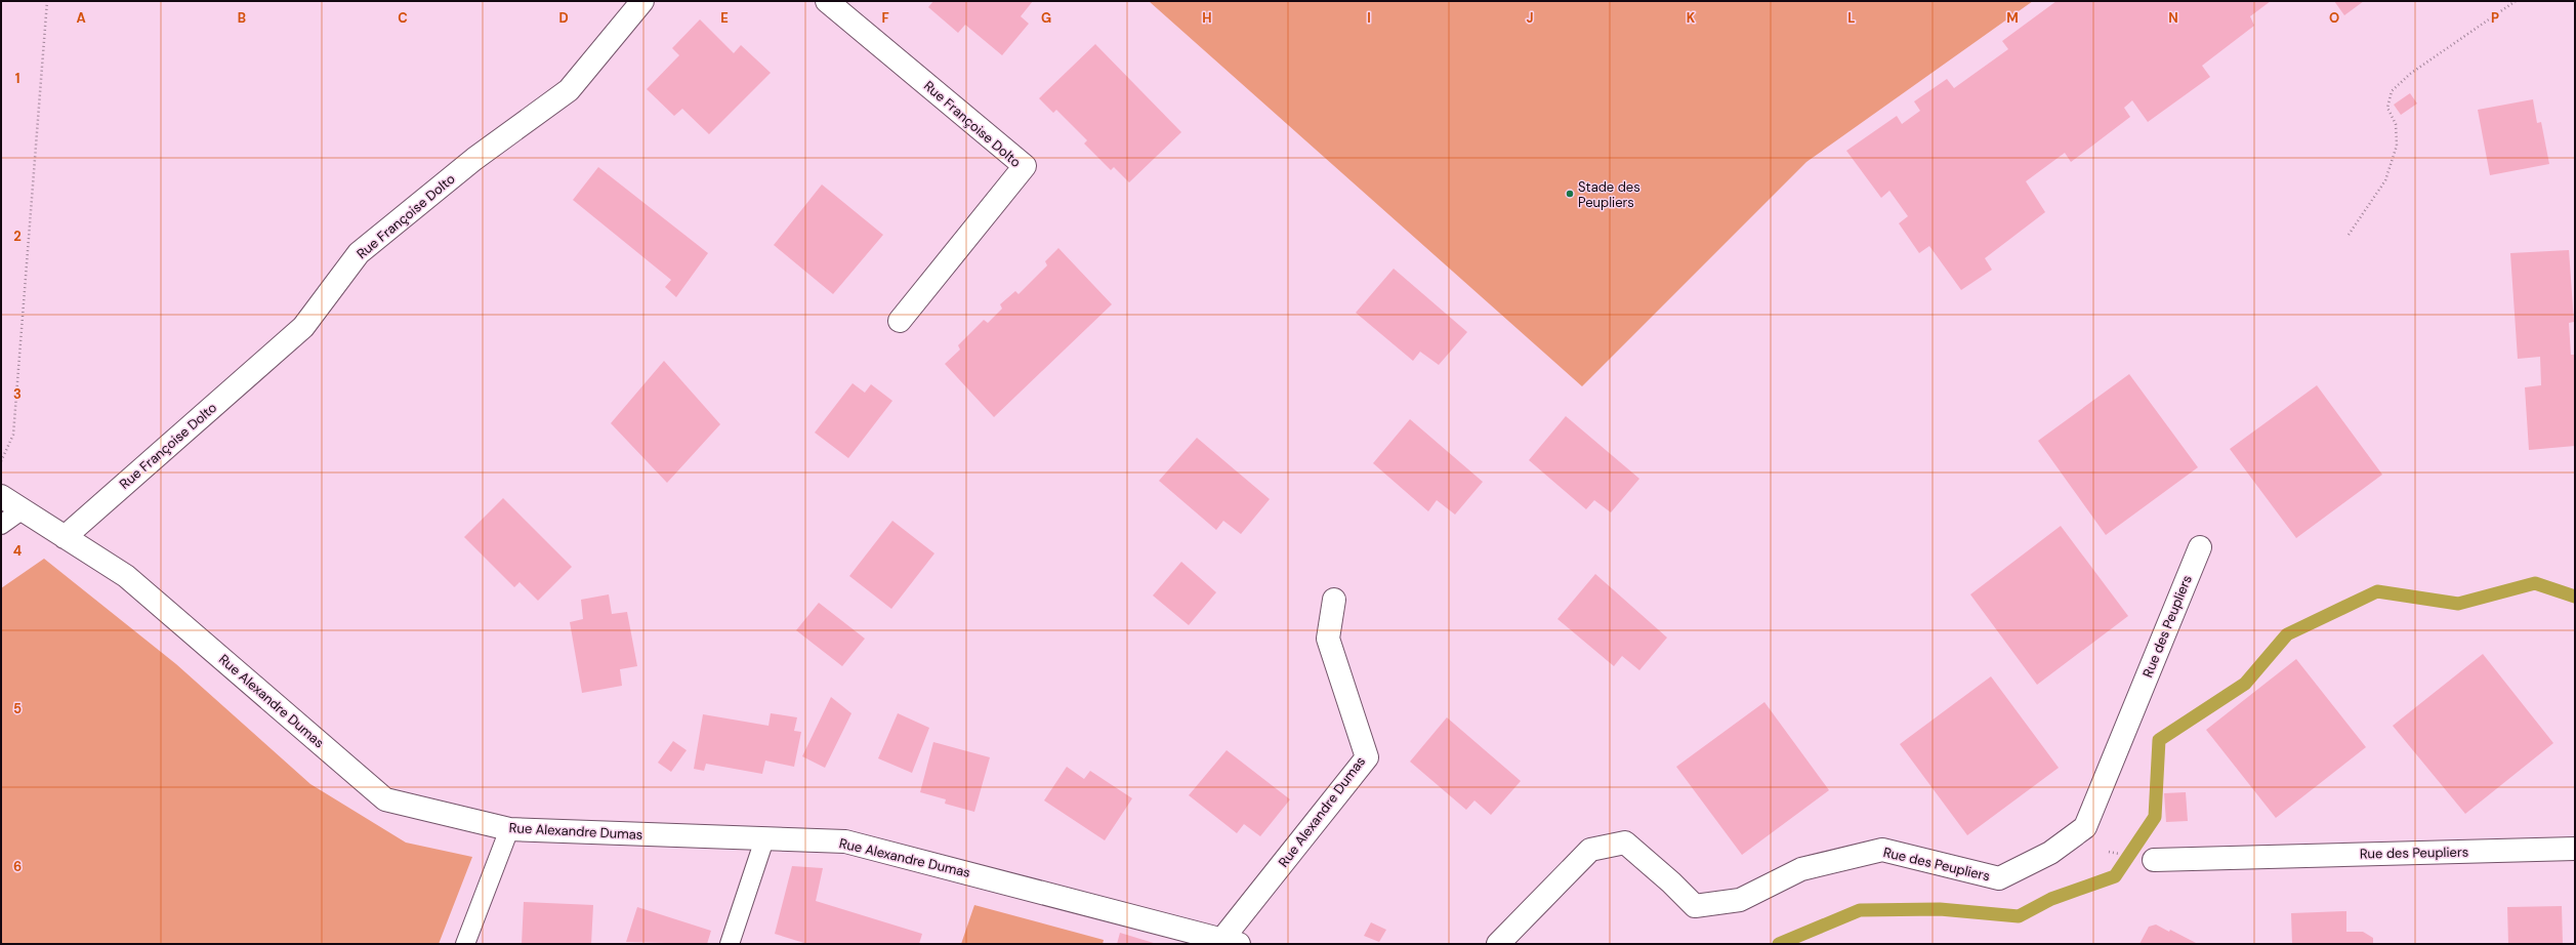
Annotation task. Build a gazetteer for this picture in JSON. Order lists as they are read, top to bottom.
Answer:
{
  "streets": {
    "street": ["Rue Françoise Dolto", "Rue des Peupliers", "Rue Alexandre Dumas"]
  },
  "crossings": [
    ["Rue Françoise Dolto", "Rue Alexandre Dumas"]
  ],
  "places": ["Stade des Peupliers"],
  "grid": {
    "columns": [
      "A",
      "B",
      "C",
      "D",
      "E",
      "F",
      "G",
      "H",
      "I",
      "J",
      "K",
      "L",
      "M",
      "N",
      "O",
      "P"
    ],
    "rows": [
      "1",
      "2",
      "3",
      "4",
      "5",
      "6"
    ]
  }
}
